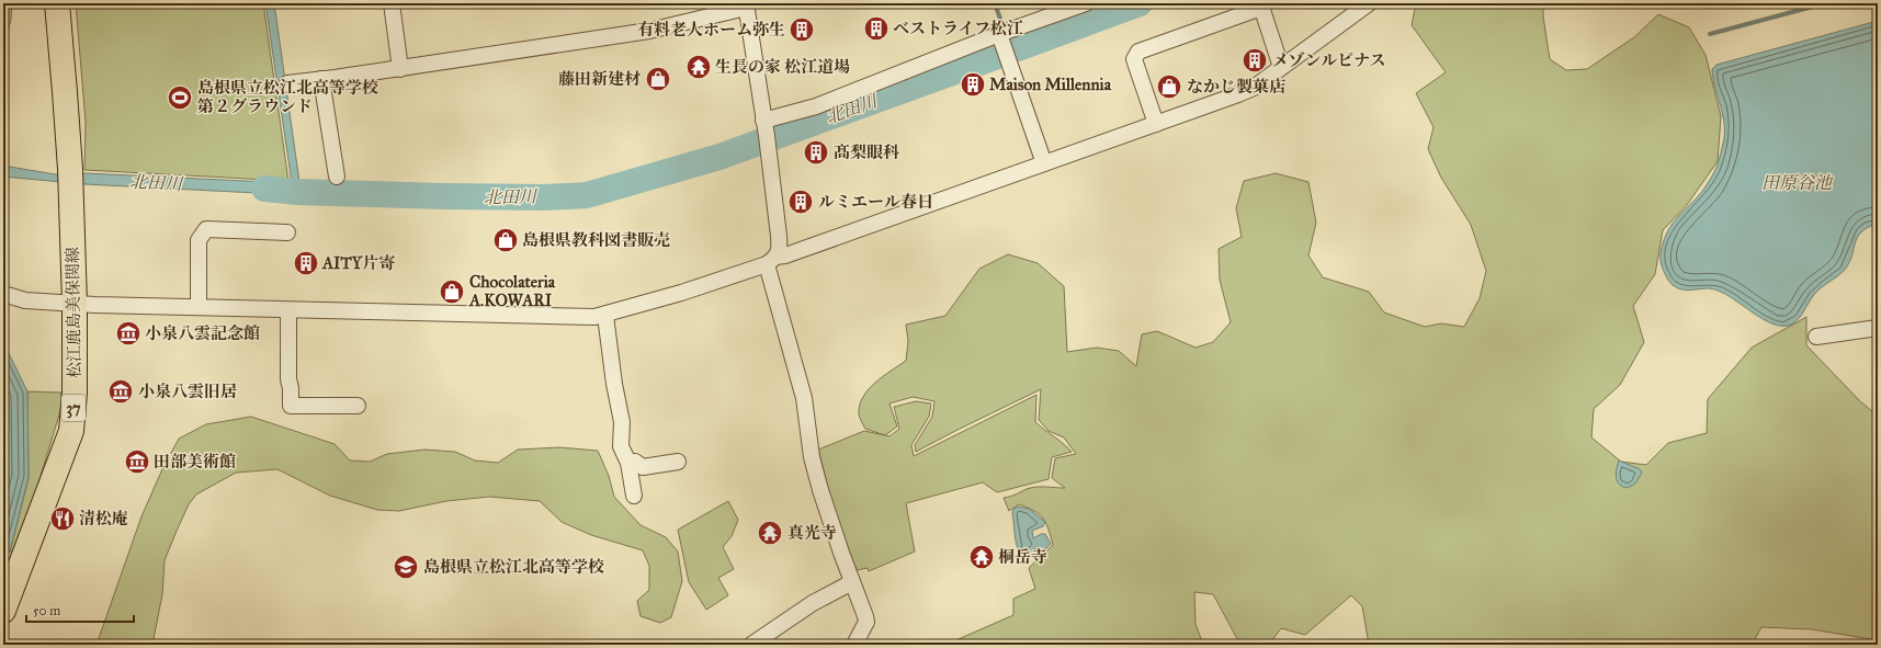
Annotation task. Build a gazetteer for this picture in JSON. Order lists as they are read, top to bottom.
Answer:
{
  "streets": {
    "main road": ["松江鹿島美保関線", "37"]
  },
  "water": ["北田川", "田原谷池"],
  "places": {
    "building": [
      "ベストライフ松江",
      "有料老人ホーム弥生",
      "メゾンルピナス",
      "Maison Millennia",
      "髙梨眼科",
      "ルミエール春日",
      "AITY片寄"
    ],
    "temple": ["生長の家 松江道場", "真光寺", "桐岳寺"],
    "shop": [
      "藤田新建材",
      "なかじ製菓店",
      "島根県教科図書販売",
      "Chocolateria A.KOWARI"
    ],
    "sports": ["島根県立松江北高等学校 第２グラウンド"],
    "museum": ["小泉八雲記念館", "小泉八雲旧居", "田部美術館"],
    "restaurant": ["清松庵"],
    "school or university": ["島根県立松江北高等学校"]
  },
  "scale_bar": "50 m"
}
